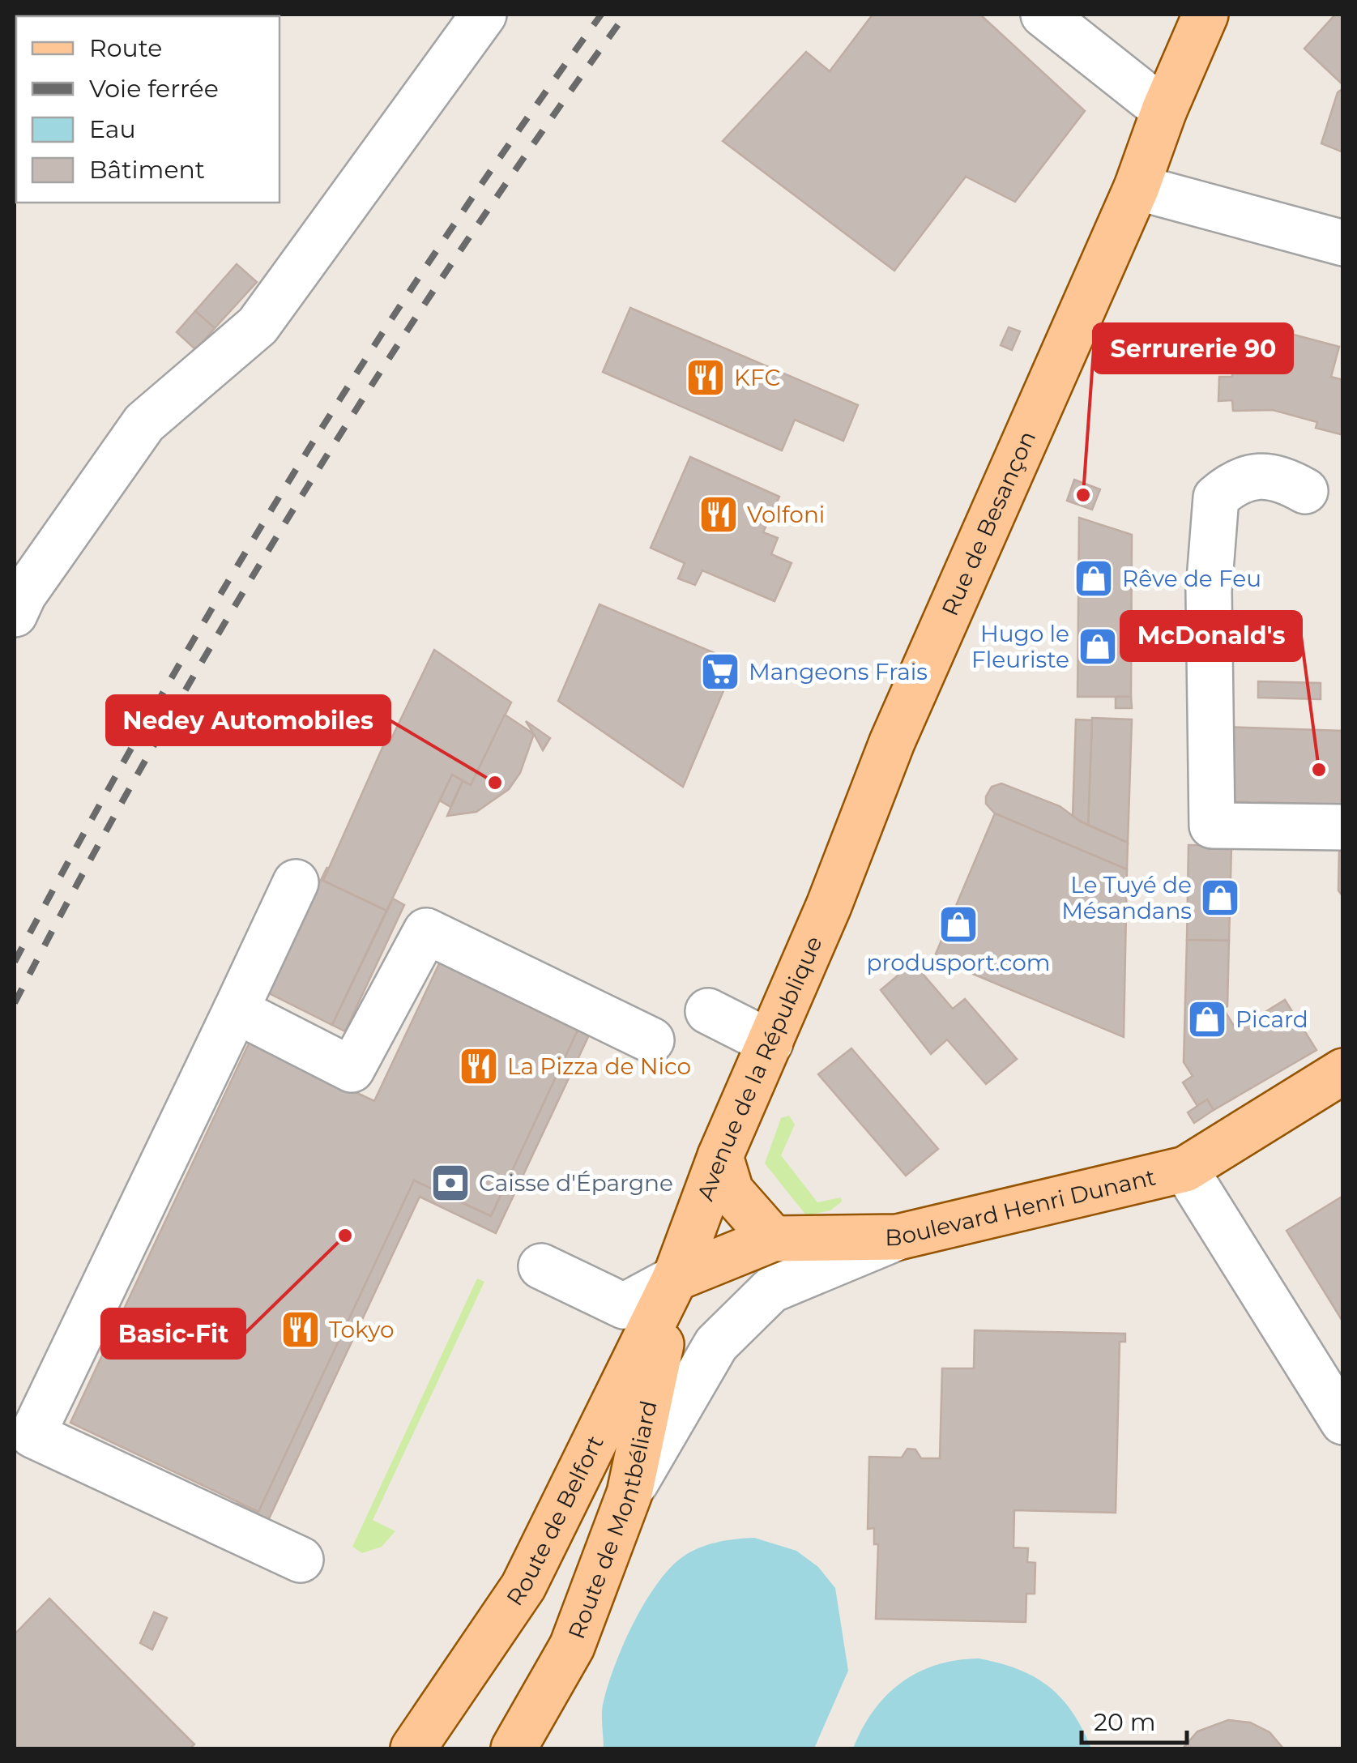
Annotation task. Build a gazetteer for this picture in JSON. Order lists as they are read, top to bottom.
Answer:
{
  "streets": {
    "main road": [
      "Rue de Besançon",
      "Avenue de la République",
      "Boulevard Henri Dunant",
      "Route de Belfort",
      "Route de Montbéliard"
    ]
  },
  "crossings": [
    ["Rue de Besançon", "Avenue de la République"],
    ["Avenue de la République", "Boulevard Henri Dunant"],
    ["Avenue de la République", "Route de Belfort"],
    ["Avenue de la République", "Route de Montbéliard"],
    ["Boulevard Henri Dunant", "Route de Belfort"],
    ["Boulevard Henri Dunant", "Route de Montbéliard"],
    ["Route de Belfort", "Route de Montbéliard"]
  ],
  "places": {
    "restaurant": [
      "KFC",
      "Volfoni",
      "La Pizza de Nico",
      "Tokyo"
    ],
    "other": [
      "Serrurerie 90",
      "McDonald's",
      "Nedey Automobiles",
      "Basic-Fit"
    ],
    "shop": [
      "Rêve de Feu",
      "Hugo le Fleuriste",
      "Le Tuyé de Mésandans",
      "produsport.com",
      "Picard"
    ],
    "supermarket": ["Mangeons Frais"],
    "bank": ["Caisse d'Épargne"]
  },
  "legend": [
    "Route",
    "Voie ferrée",
    "Eau",
    "Bâtiment"
  ],
  "scale_bar": "20 m"
}
